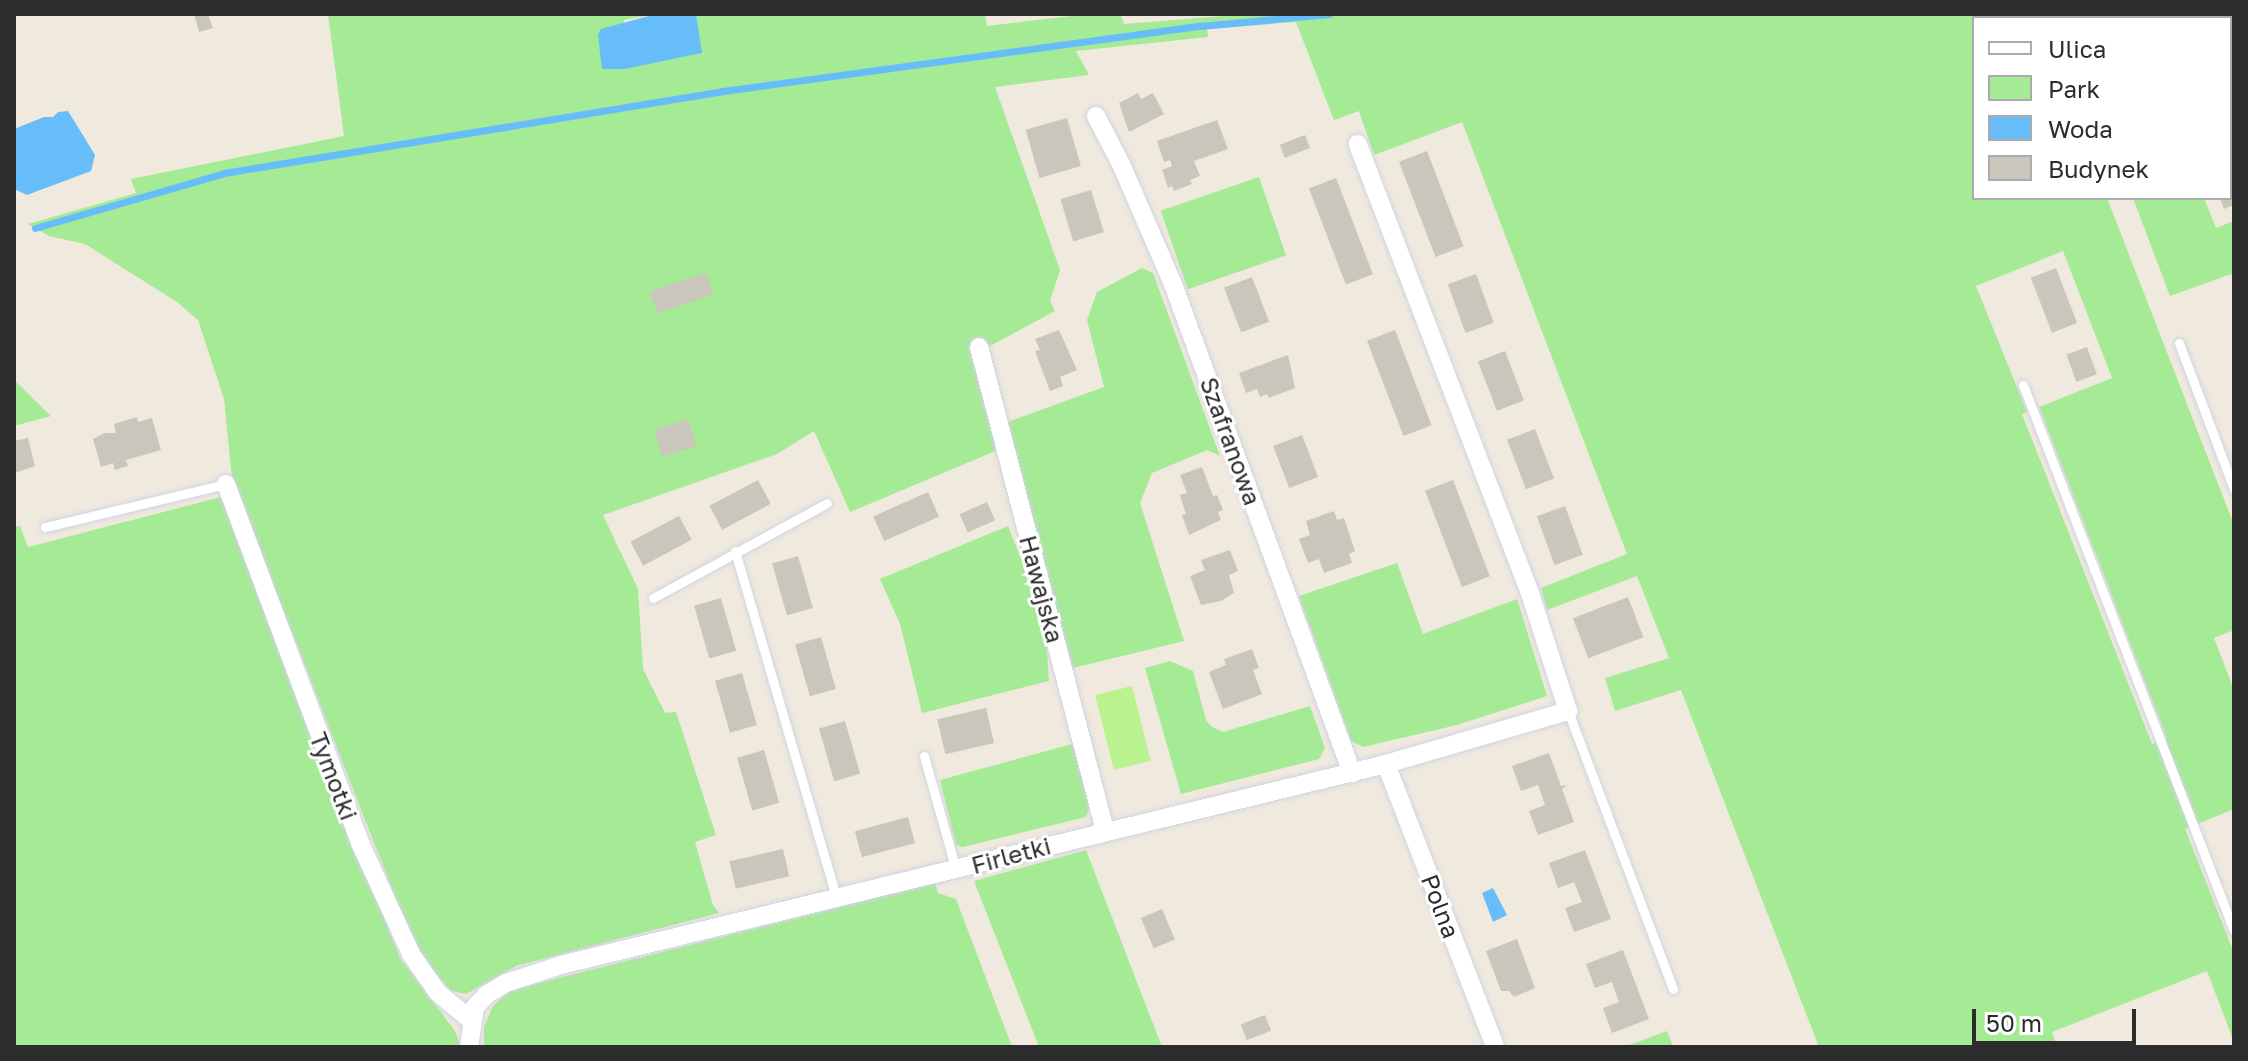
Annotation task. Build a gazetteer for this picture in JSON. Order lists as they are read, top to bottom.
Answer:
{
  "streets": {
    "street": [
      "Szafranowa",
      "Hawajska",
      "Tymotki",
      "Firletki",
      "Polna"
    ]
  },
  "crossings": [
    ["Szafranowa", "Firletki"],
    ["Hawajska", "Firletki"],
    ["Tymotki", "Firletki"],
    ["Firletki", "Polna"]
  ],
  "legend": [
    "Ulica",
    "Park",
    "Woda",
    "Budynek"
  ],
  "scale_bar": "50 m"
}
